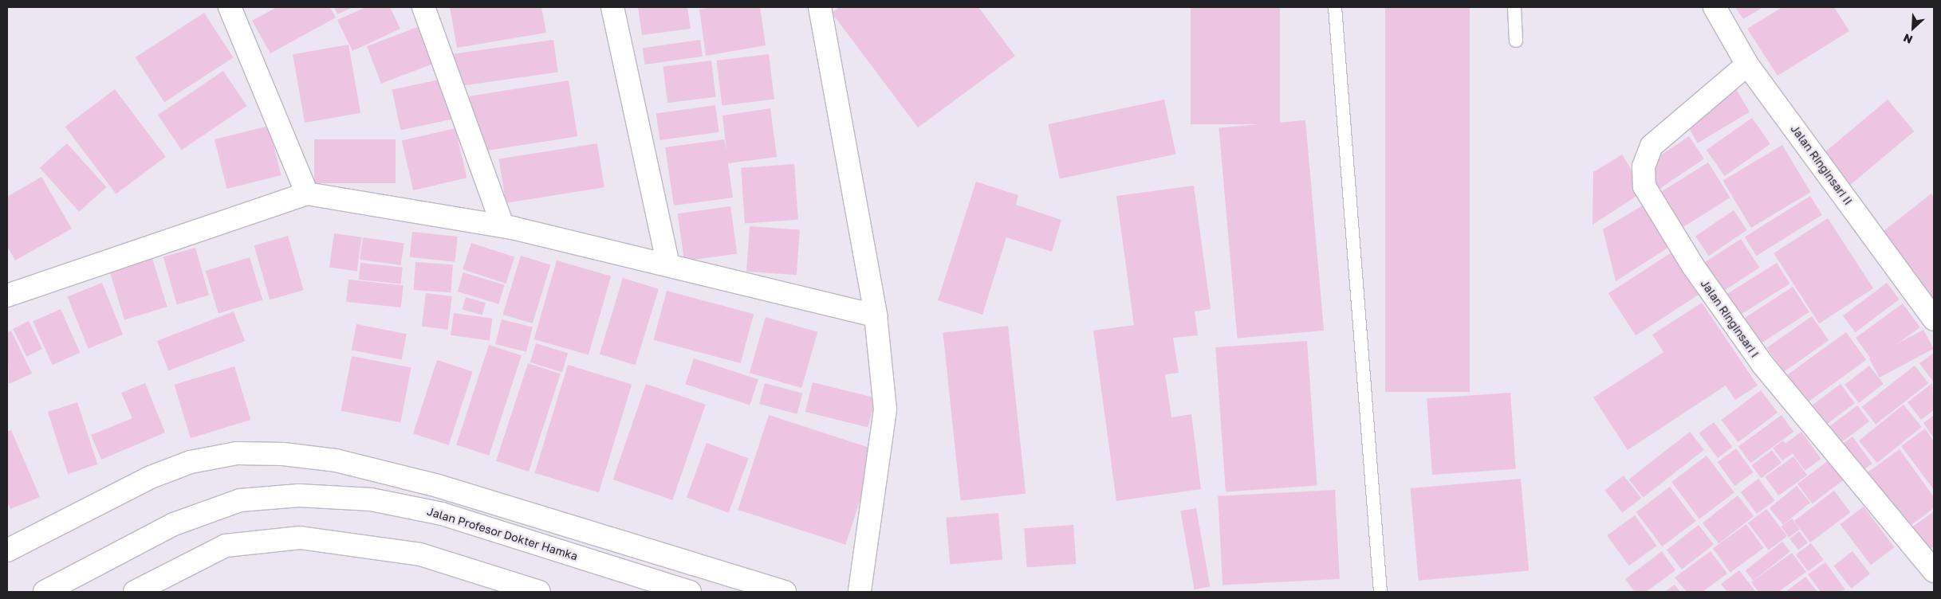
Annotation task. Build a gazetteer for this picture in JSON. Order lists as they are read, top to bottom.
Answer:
{
  "streets": {
    "street": ["Jalan Ringinsari II", "Jalan Ringinsari I", "Jalan Profesor Dokter Hamka"]
  },
  "crossings": [
    ["Jalan Ringinsari II", "Jalan Ringinsari I"]
  ],
  "north": "bottom left"
}
